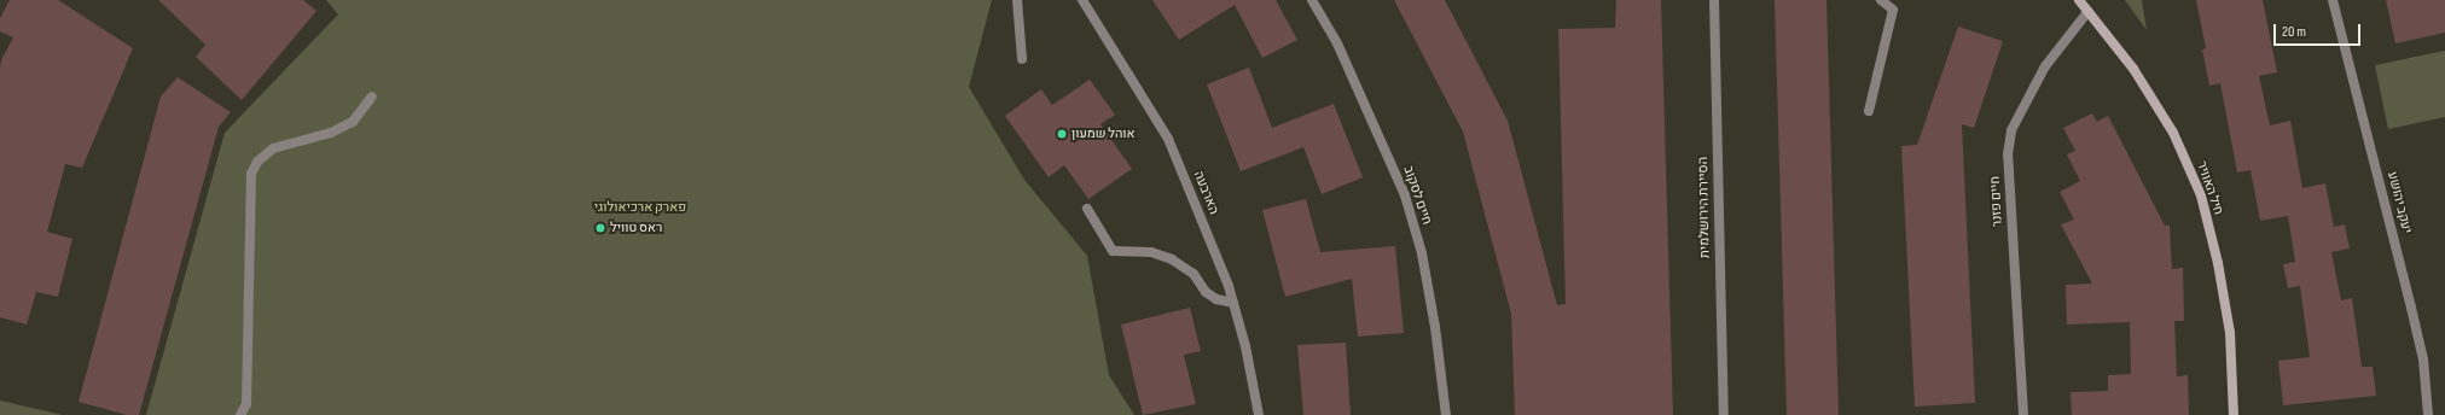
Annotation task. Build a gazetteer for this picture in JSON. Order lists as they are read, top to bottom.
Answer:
{
  "streets": {
    "street": [
      "חיל האוויר",
      "הארבעה",
      "חיים לסקוב",
      "חיים פזנר",
      "יעקב יהושע",
      "הסיירת הירושלמית"
    ]
  },
  "crossings": [
    ["חיל האוויר", "חיים פזנר"]
  ],
  "parks": ["פארק ארכיאולוגי"],
  "places": ["אוהל שמעון", "ראס טוויל"],
  "scale_bar": "20 m"
}
